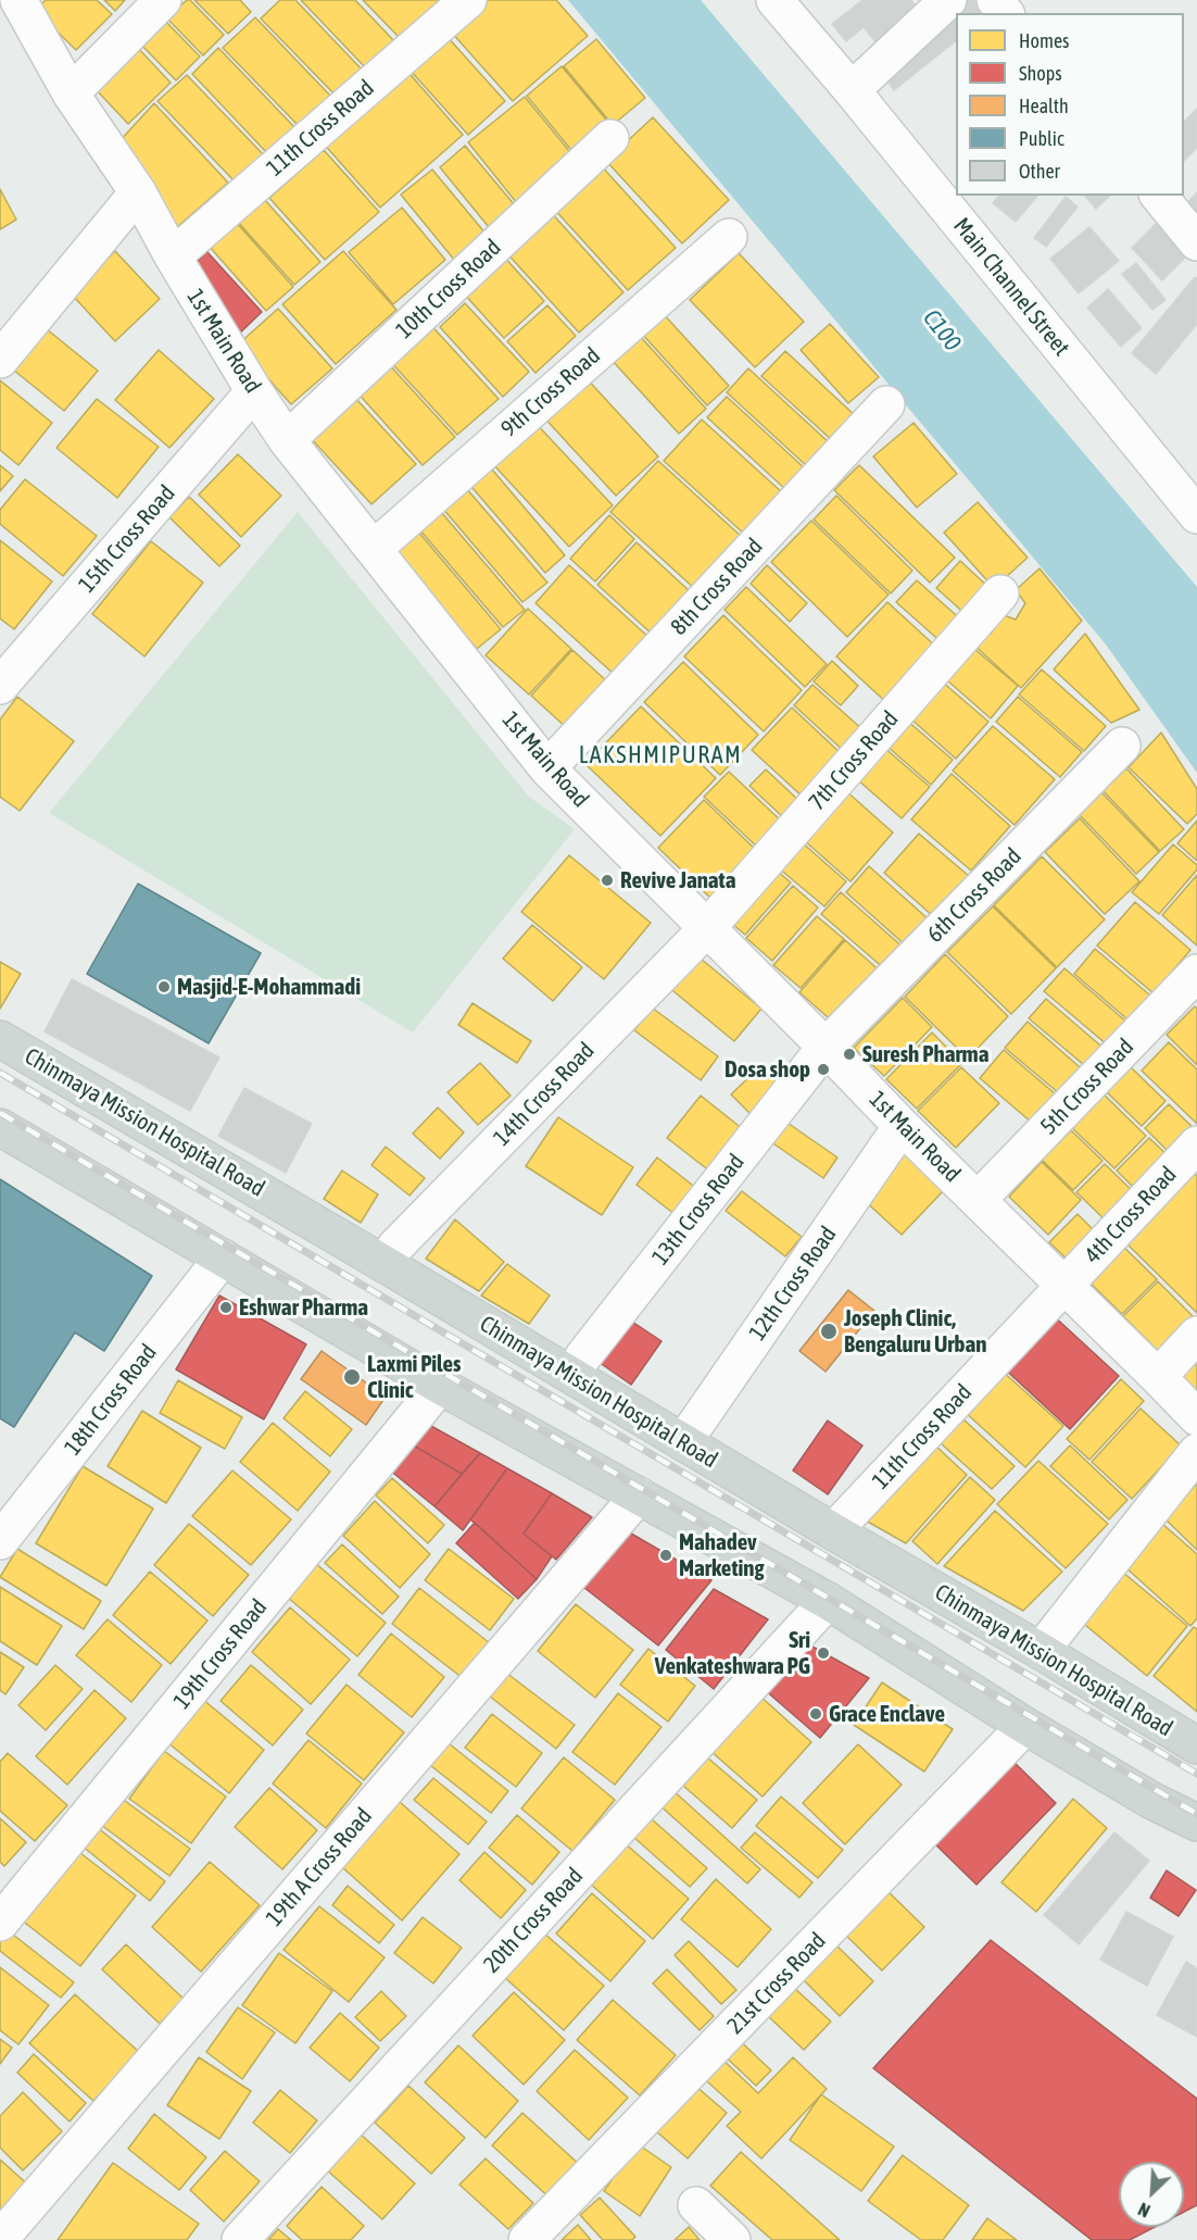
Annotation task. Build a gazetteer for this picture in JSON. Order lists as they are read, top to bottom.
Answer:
{
  "streets": {
    "main road": ["Chinmaya Mission Hospital Road"],
    "street": [
      "11th Cross Road",
      "Main Channel Street",
      "10th Cross Road",
      "1st Main Road",
      "9th Cross Road",
      "15th Cross Road",
      "8th Cross Road",
      "7th Cross Road",
      "6th Cross Road",
      "5th Cross Road",
      "14th Cross Road",
      "13th Cross Road",
      "4th Cross Road",
      "12th Cross Road",
      "18th Cross Road",
      "19th Cross Road",
      "19th A Cross Road",
      "20th Cross Road",
      "21st Cross Road"
    ]
  },
  "crossings": [
    ["11th Cross Road", "1st Main Road"],
    ["11th Cross Road", "Chinmaya Mission Hospital Road"],
    ["11th Cross Road", "4th Cross Road"],
    ["10th Cross Road", "1st Main Road"],
    ["1st Main Road", "9th Cross Road"],
    ["1st Main Road", "15th Cross Road"],
    ["1st Main Road", "8th Cross Road"],
    ["1st Main Road", "7th Cross Road"],
    ["1st Main Road", "6th Cross Road"],
    ["1st Main Road", "5th Cross Road"],
    ["1st Main Road", "14th Cross Road"],
    ["1st Main Road", "13th Cross Road"],
    ["1st Main Road", "4th Cross Road"],
    ["1st Main Road", "12th Cross Road"],
    ["7th Cross Road", "14th Cross Road"],
    ["6th Cross Road", "13th Cross Road"],
    ["14th Cross Road", "Chinmaya Mission Hospital Road"],
    ["Chinmaya Mission Hospital Road", "13th Cross Road"],
    ["Chinmaya Mission Hospital Road", "12th Cross Road"]
  ],
  "districts": ["LAKSHMIPURAM"],
  "water": ["C100"],
  "places": [
    "Revive Janata",
    "Masjid-E-Mohammadi",
    "Suresh Pharma",
    "Dosa shop",
    "Eshwar Pharma",
    "Joseph Clinic, Bengaluru Urban",
    "Laxmi Piles Clinic",
    "Mahadev Marketing",
    "Sri Venkateshwara PG",
    "Grace Enclave"
  ],
  "legend": [
    "Homes",
    "Shops",
    "Health",
    "Public",
    "Other"
  ],
  "north": "bottom left"
}
